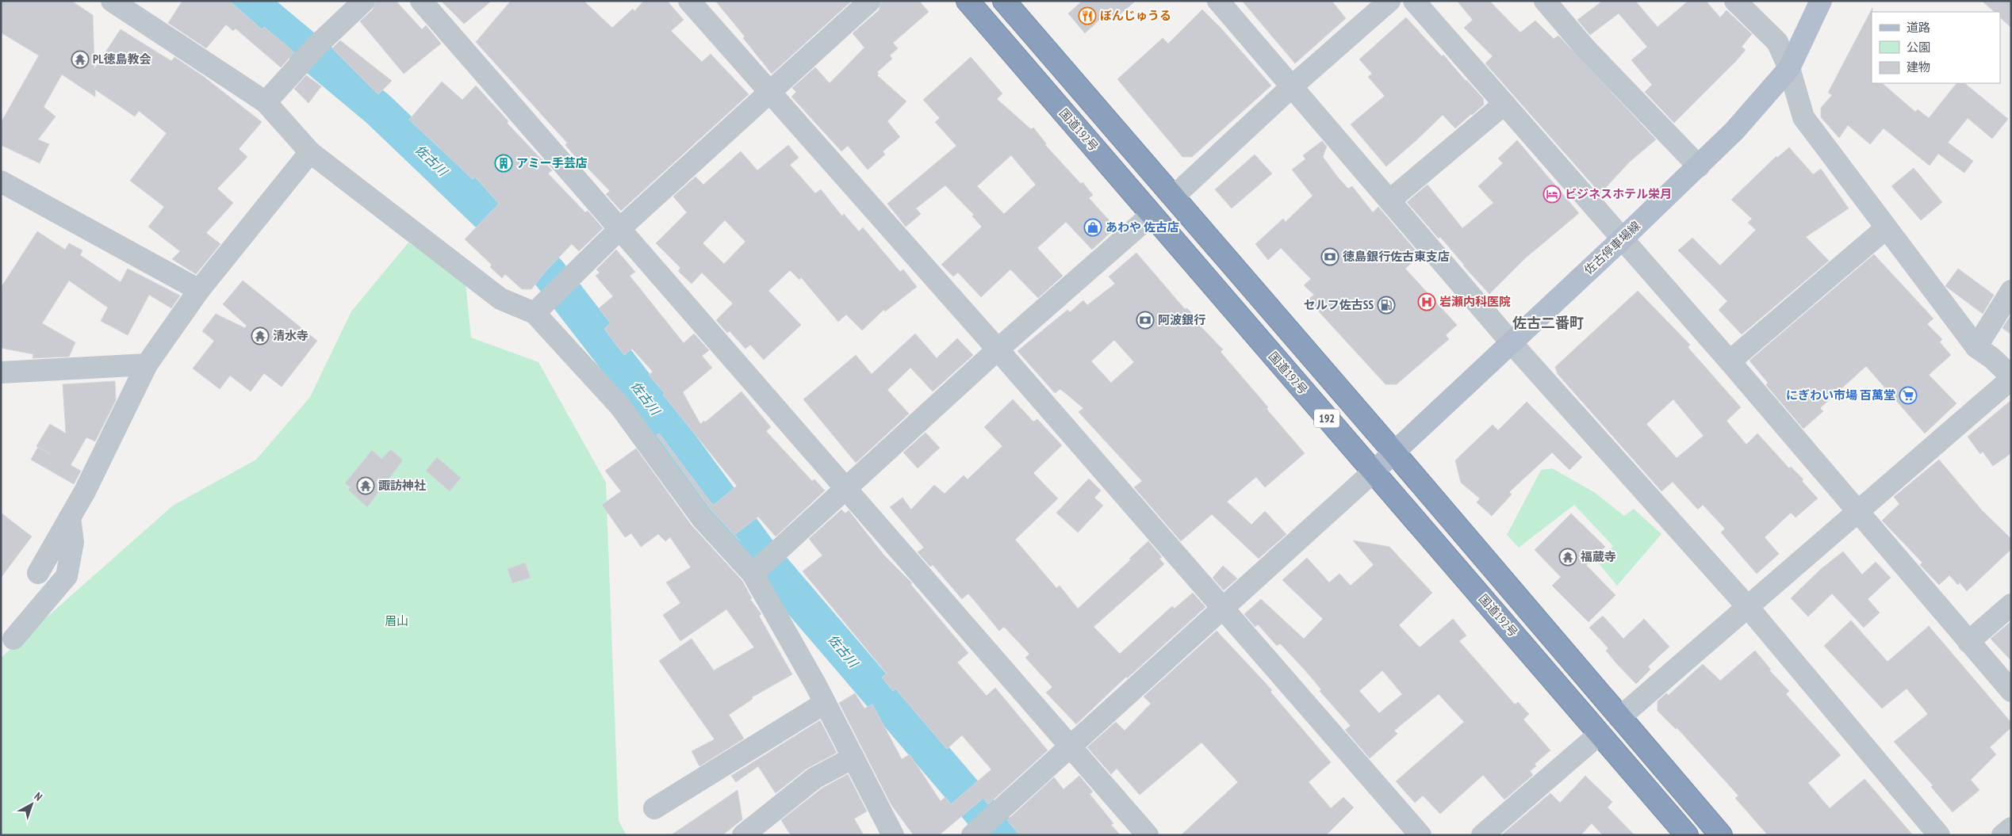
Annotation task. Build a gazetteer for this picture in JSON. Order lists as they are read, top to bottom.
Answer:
{
  "streets": {
    "highway": ["国道192号", "192"],
    "main road": ["佐古停車場線"]
  },
  "crossings": [
    ["国道192号", "佐古停車場線"],
    ["佐古停車場線", "192"]
  ],
  "districts": ["佐古二番町"],
  "water": ["佐古川"],
  "parks": ["眉山"],
  "places": {
    "restaurant": ["ぼんじゅうる"],
    "temple": [
      "PL徳島教会",
      "清水寺",
      "諏訪神社",
      "福蔵寺"
    ],
    "building": ["アミー手芸店"],
    "hotel": ["ビジネスホテル栄月"],
    "shop": ["あわや 佐古店"],
    "bank": ["徳島銀行佐古東支店", "阿波銀行"],
    "hospital": ["岩瀬内科医院"],
    "fuel station": ["セルフ佐古SS"],
    "supermarket": ["にぎわい市場 百萬堂"]
  },
  "legend": ["道路", "公園", "建物"],
  "north": "top right"
}
